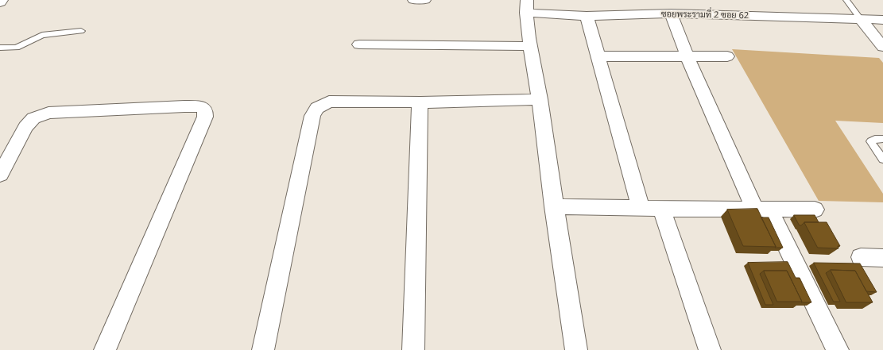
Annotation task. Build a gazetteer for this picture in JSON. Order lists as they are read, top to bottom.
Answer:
{
  "streets": {
    "street": ["ซอยพระรามที่ 2 ซอย 62"]
  }
}
